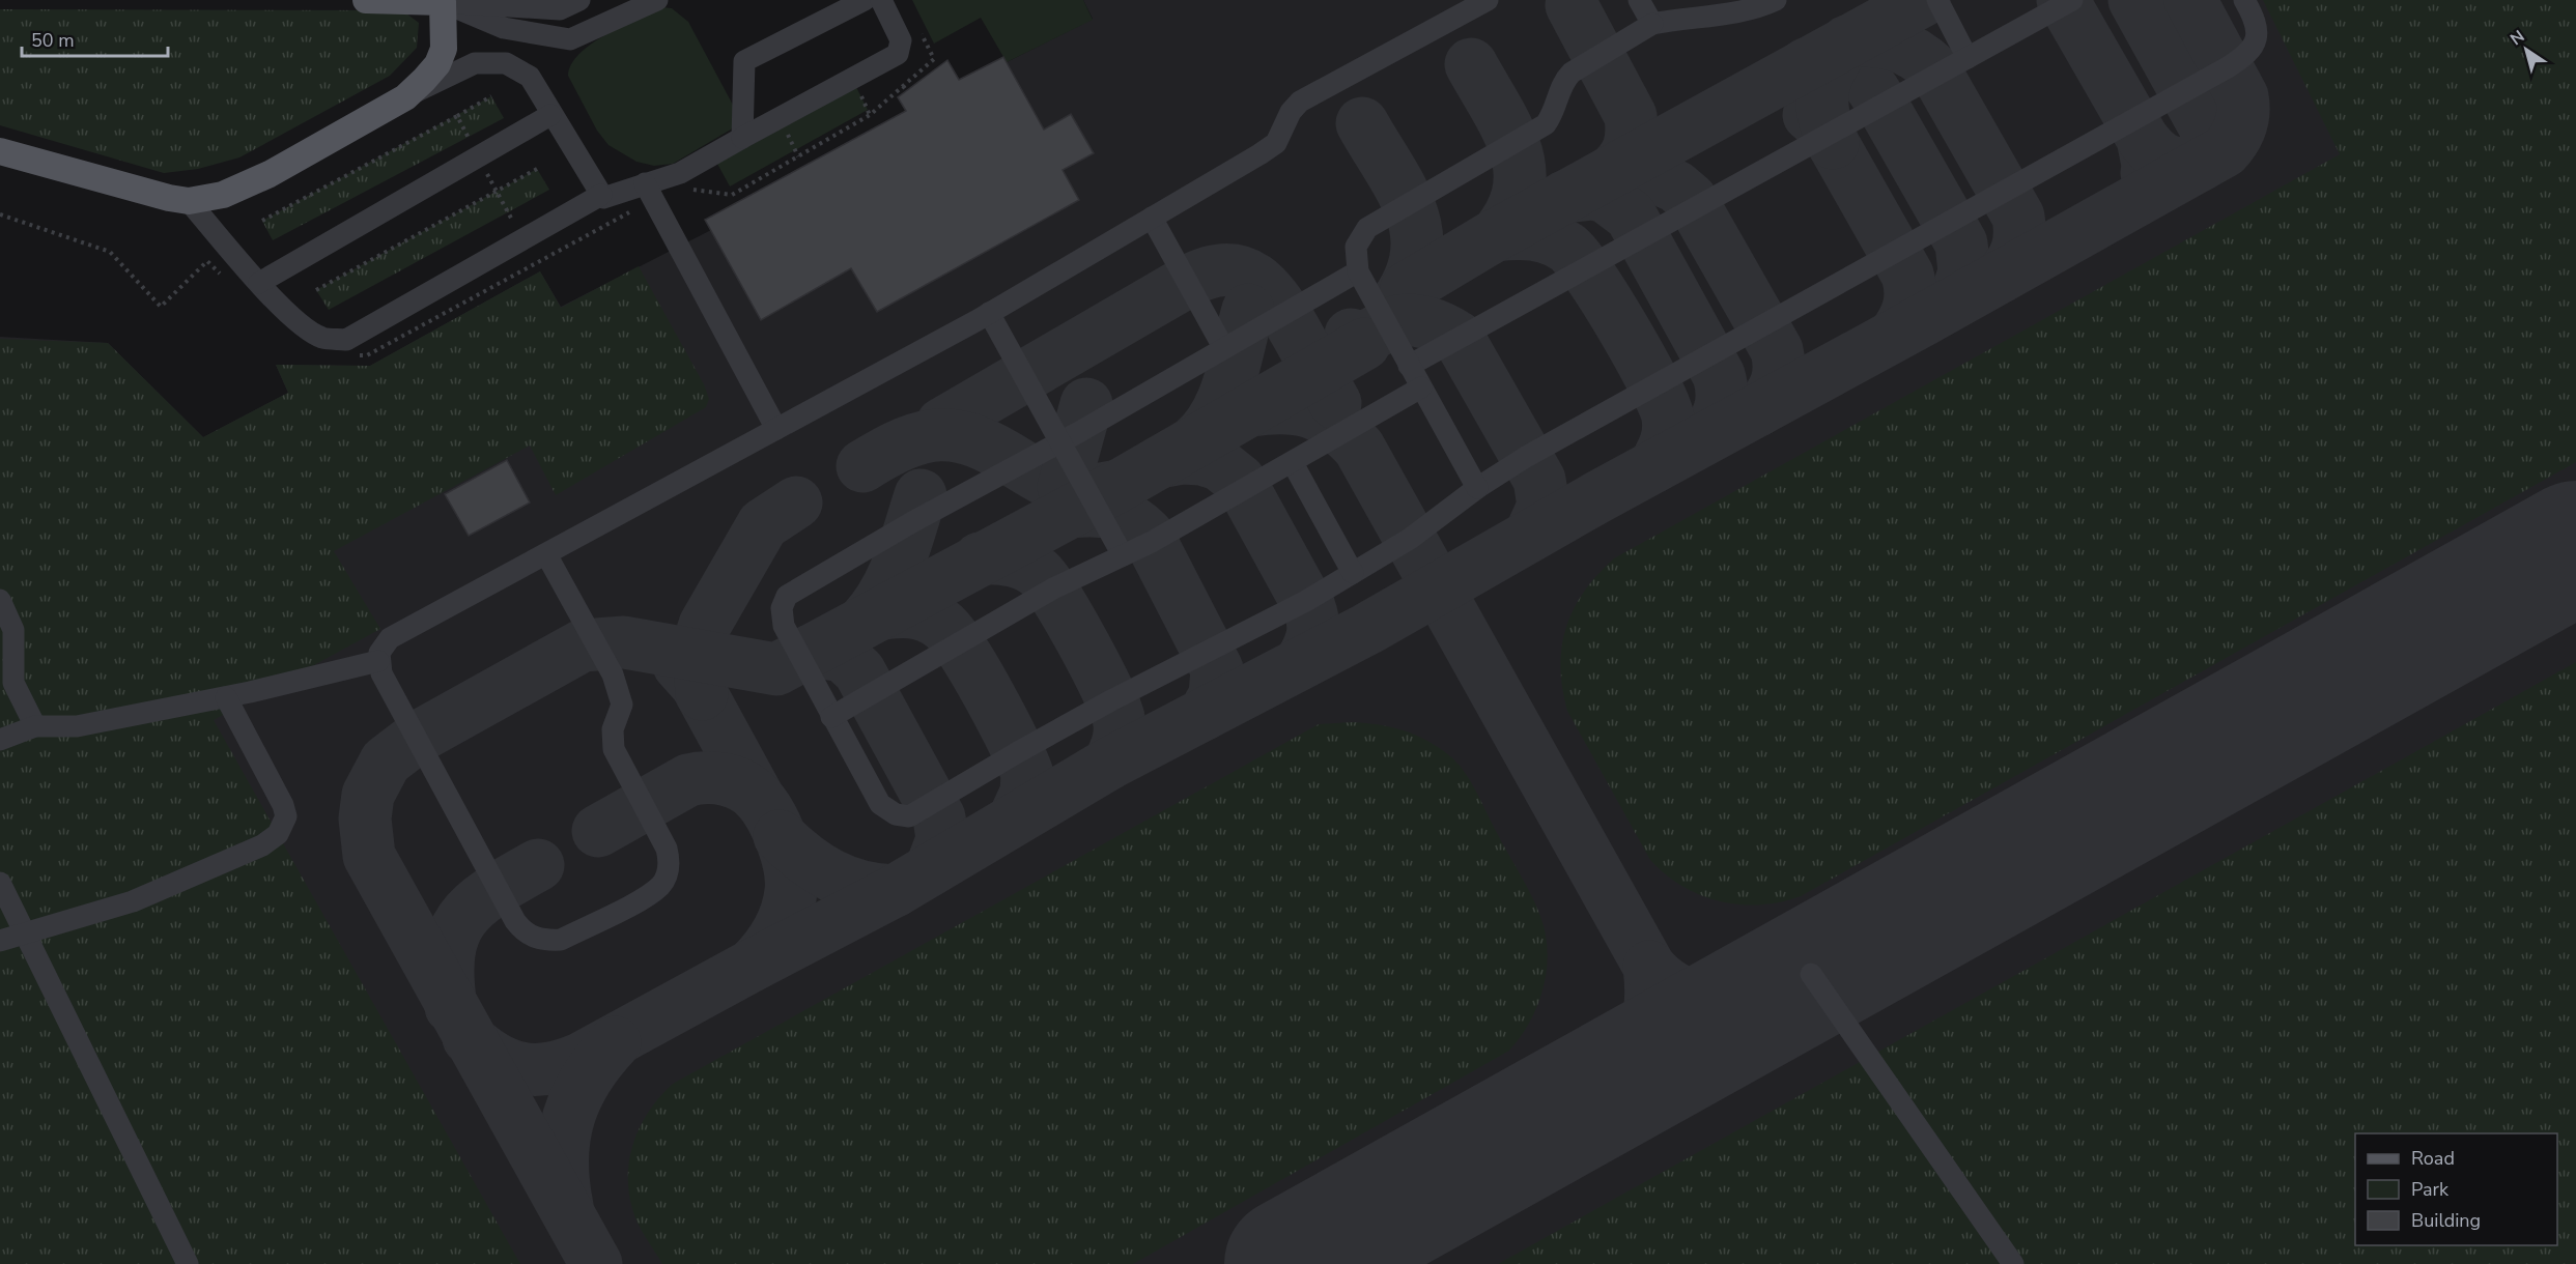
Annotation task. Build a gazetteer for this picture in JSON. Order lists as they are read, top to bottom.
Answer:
{
  "legend": ["Road", "Park", "Building"],
  "scale_bar": "50 m",
  "north": "top left"
}
